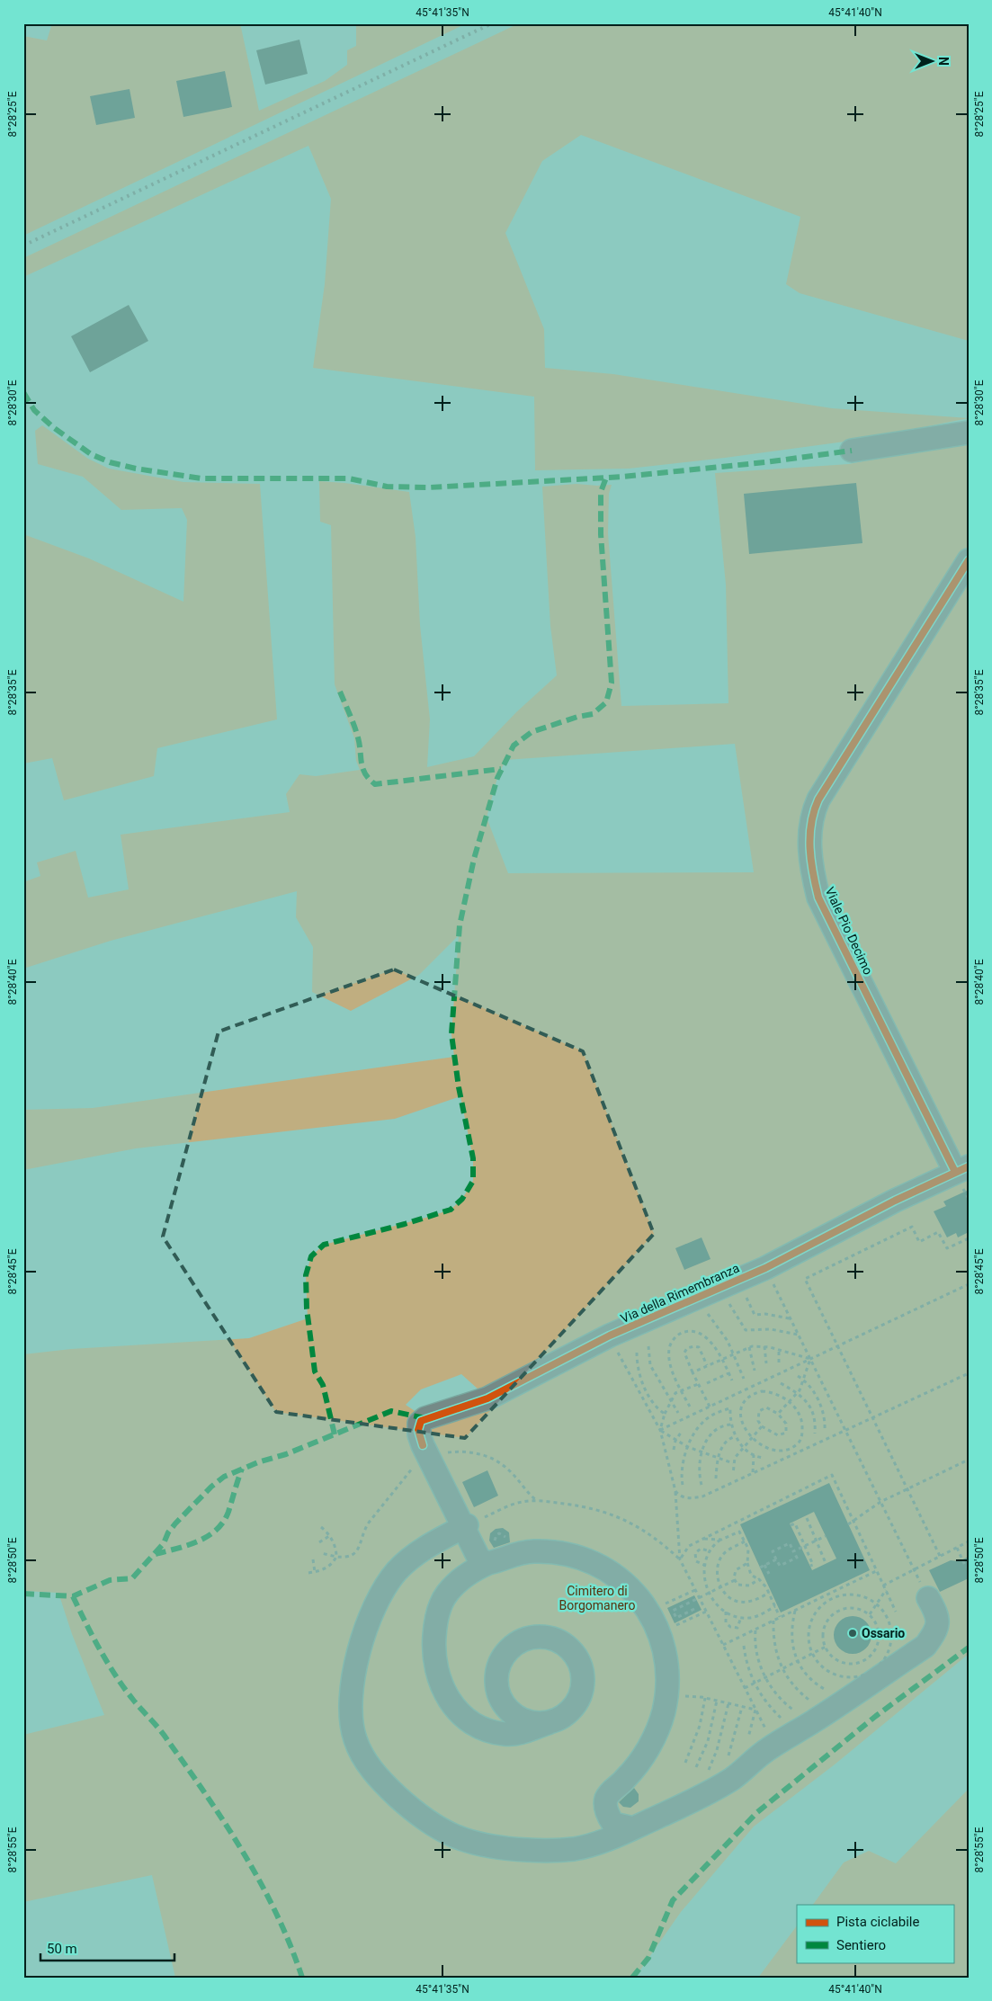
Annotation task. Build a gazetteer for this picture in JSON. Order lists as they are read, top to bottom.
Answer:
{
  "streets": {
    "street": ["Viale Pio Decimo", "Via della Rimembranza"]
  },
  "crossings": [
    ["Viale Pio Decimo", "Via della Rimembranza"]
  ],
  "parks": ["Cimitero di Borgomanero"],
  "places": ["Ossario"],
  "legend": ["Pista ciclabile", "Sentiero"],
  "scale_bar": "50 m",
  "north": "right",
  "coordinates": [
    "45°41'35\"N",
    "45°41'40\"N",
    "8°28'25\"E",
    "8°28'30\"E",
    "8°28'35\"E",
    "8°28'40\"E",
    "8°28'45\"E",
    "8°28'50\"E",
    "8°28'55\"E"
  ]
}
